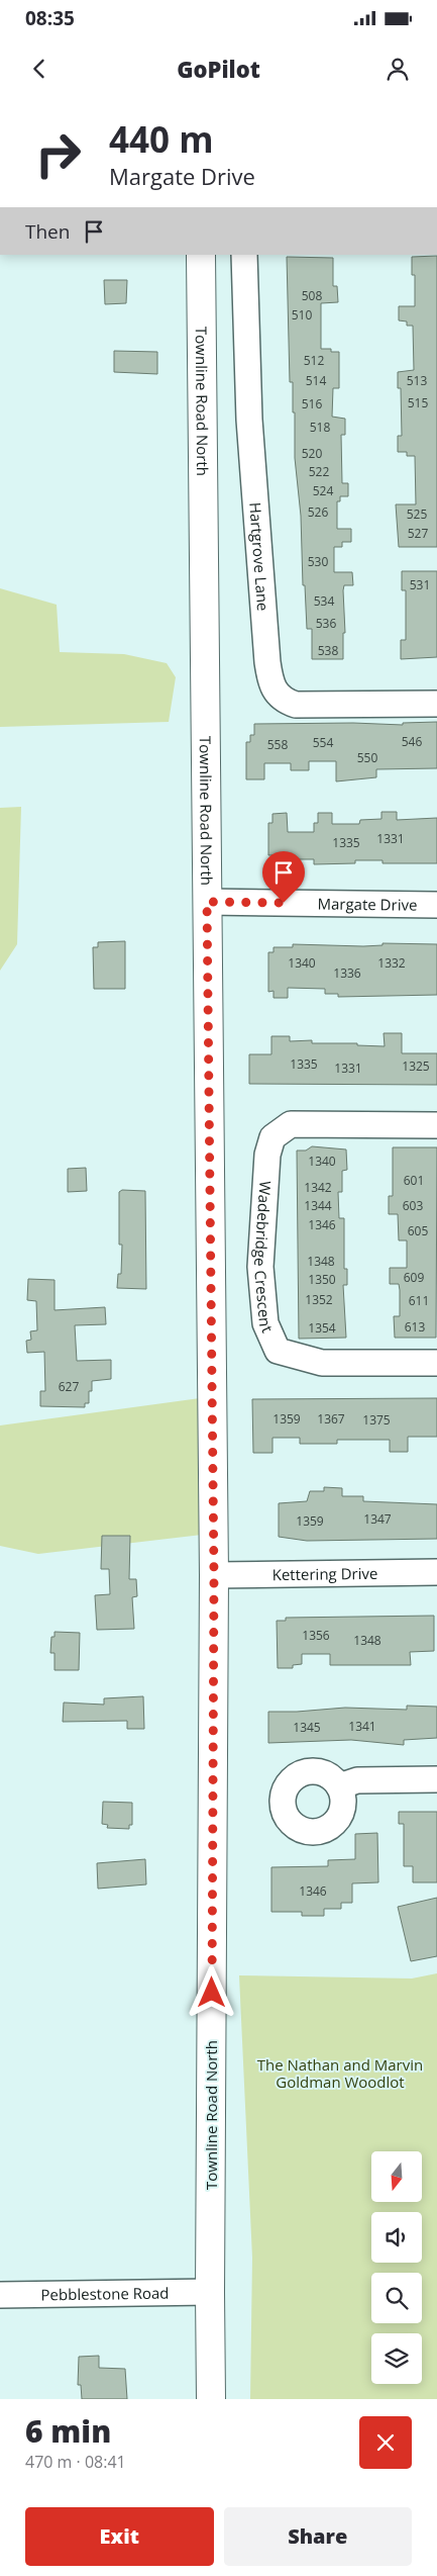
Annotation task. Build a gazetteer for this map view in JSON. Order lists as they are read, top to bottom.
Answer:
{
  "streets": {
    "main road": ["Townline Road North"],
    "street": [
      "Hartgrove Lane",
      "Margate Drive",
      "Wadebridge Crescent",
      "Kettering Drive",
      "Pebblestone Road"
    ]
  },
  "crossings": [
    ["Townline Road North", "Margate Drive"],
    ["Townline Road North", "Kettering Drive"],
    ["Townline Road North", "Pebblestone Road"]
  ],
  "parks": ["The Nathan and Marvin Goldman Woodlot"],
  "house_numbers": [
    "508",
    "510",
    "512",
    "514",
    "513",
    "515",
    "516",
    "518",
    "520",
    "522",
    "524",
    "526",
    "525",
    "527",
    "530",
    "531",
    "534",
    "536",
    "538",
    "546",
    "554",
    "558",
    "550",
    "1331",
    "1335",
    "1340",
    "1332",
    "1336",
    "1335",
    "1325",
    "1331",
    "1340",
    "601",
    "1342",
    "1344",
    "603",
    "1346",
    "605",
    "1348",
    "609",
    "1350",
    "1352",
    "611",
    "613",
    "1354",
    "627",
    "1359",
    "1367",
    "1375",
    "1347",
    "1359",
    "1356",
    "1348",
    "1341",
    "1345",
    "1346"
  ],
  "north": "bottom",
  "page": {
    "status": "08:35",
    "header": "GoPilot",
    "turn": ["440 m", "Margate Drive"],
    "then": "Then",
    "heading": ["6 min", "470 m · 08:41"],
    "buttons": ["Exit", "Share"]
  }
}
